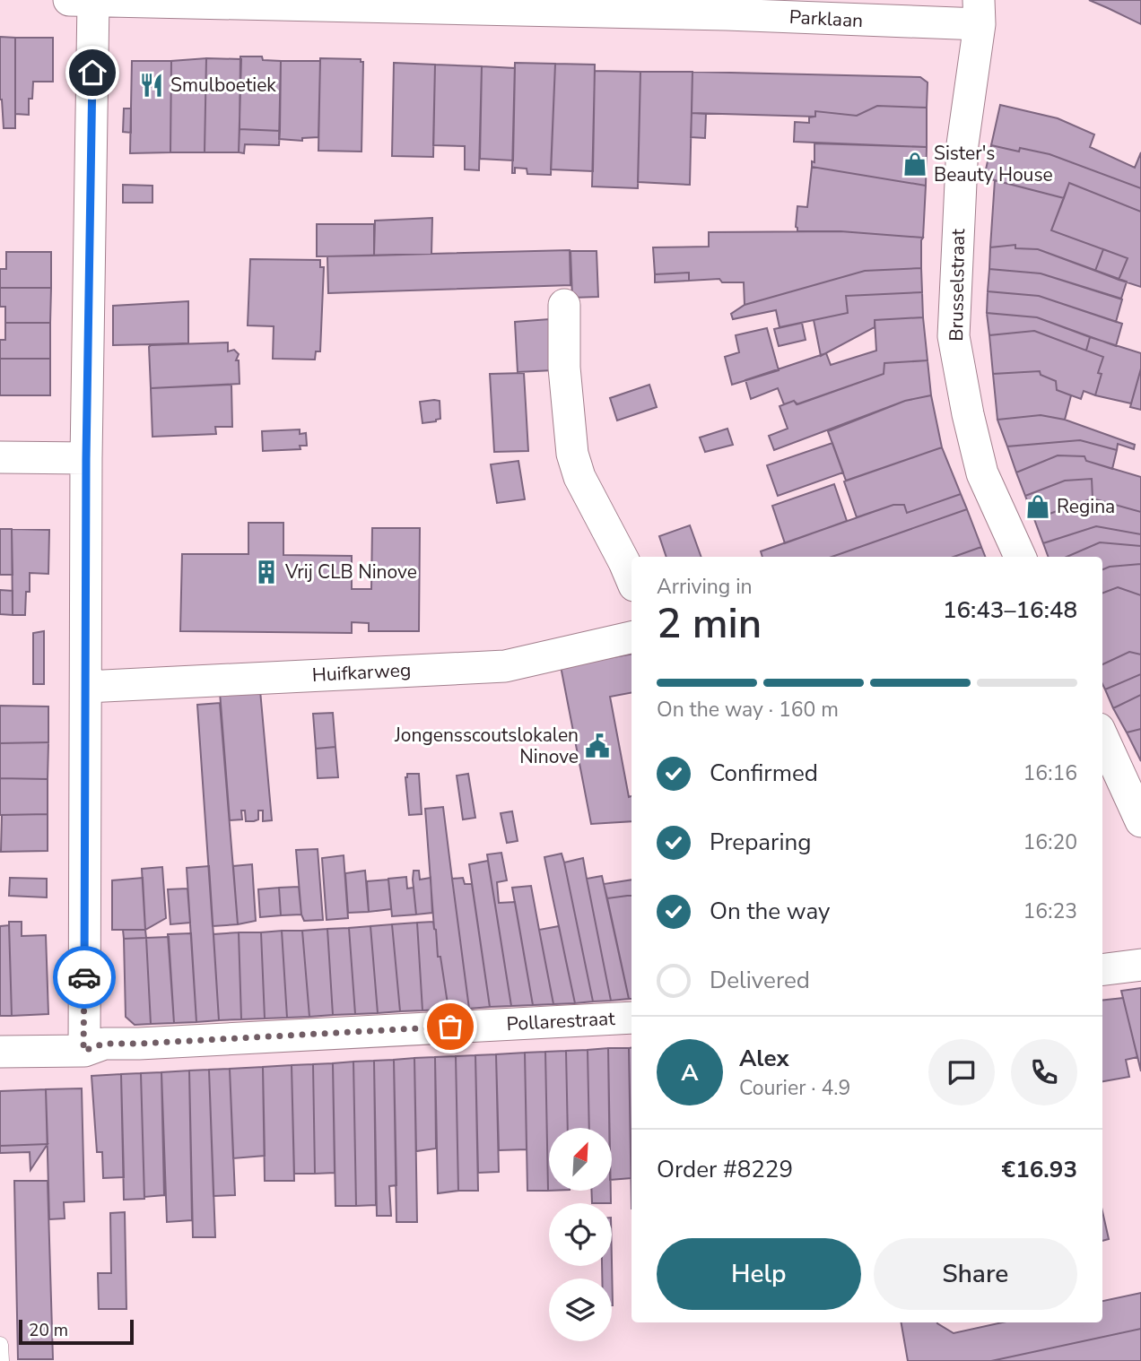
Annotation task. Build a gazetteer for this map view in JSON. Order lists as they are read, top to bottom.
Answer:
{
  "streets": {
    "street": [
      "Parklaan",
      "Brusselstraat",
      "Huifkarweg",
      "Pollarestraat"
    ]
  },
  "crossings": [
    ["Parklaan", "Brusselstraat"]
  ],
  "places": {
    "restaurant": ["Smulboetiek"],
    "shop": ["Sister's Beauty House", "Regina"],
    "building": ["Vrij CLB Ninove"],
    "public building": ["Jongensscoutslokalen Ninove"]
  },
  "scale_bar": "20 m",
  "north": "top right",
  "page": {
    "heading": ["2 min", "Arriving in", "16:43–16:48"],
    "panel": [
      "Alex",
      "Courier · 4.9",
      "Order #8229",
      "€16.93"
    ],
    "bar": "On the way · 160 m",
    "list": [
      ["Confirmed", "16:16"],
      ["Preparing", "16:20"],
      ["On the way", "16:23"],
      "Delivered"
    ],
    "round": "A",
    "buttons": ["Help", "Share"],
    "scale": "20 m"
  }
}
